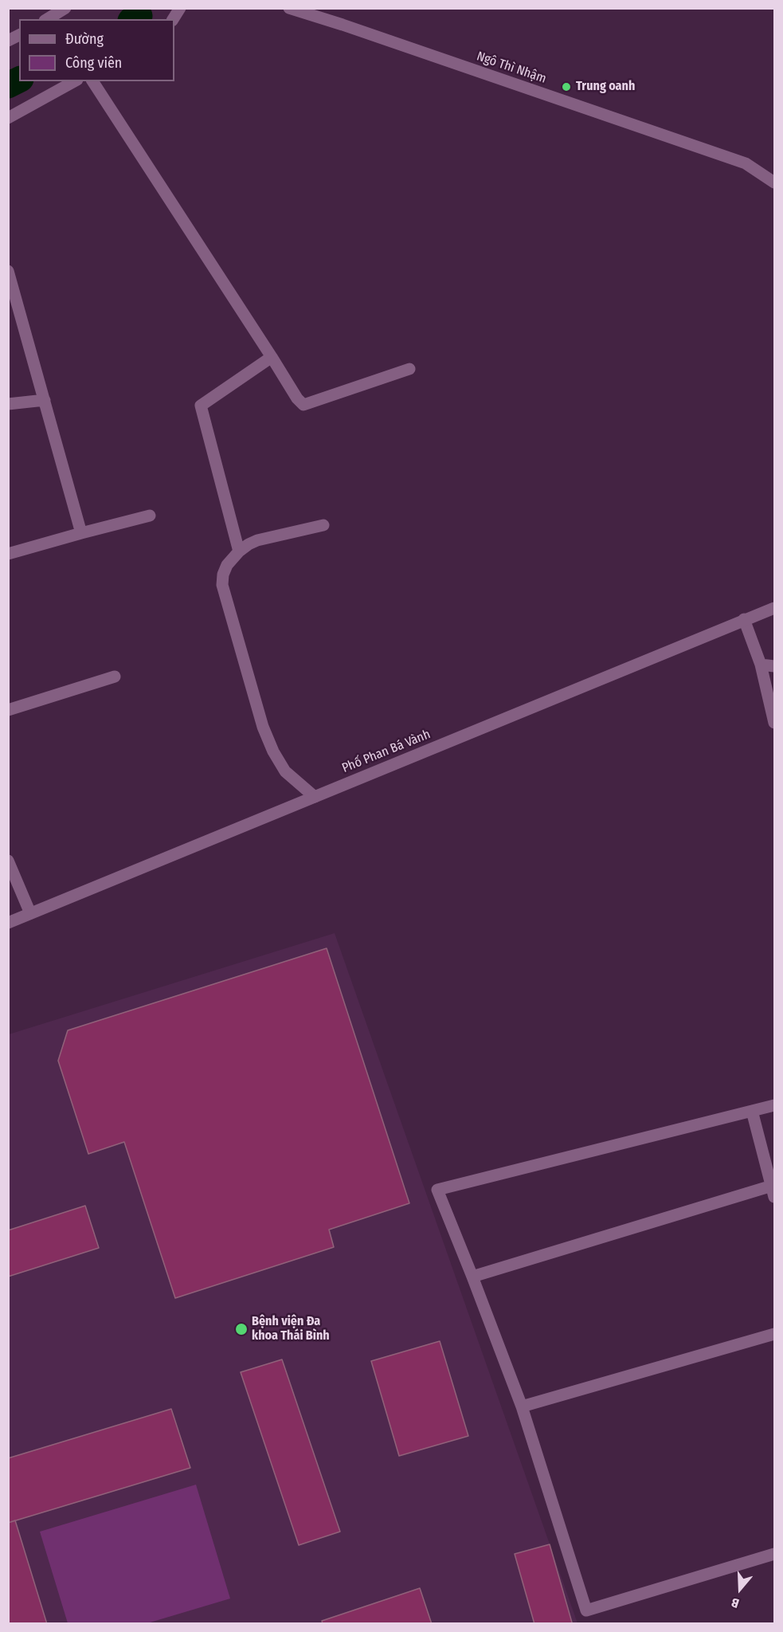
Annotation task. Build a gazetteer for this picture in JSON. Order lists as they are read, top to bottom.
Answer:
{
  "streets": {
    "street": ["Ngô Thì Nhậm", "Phố Phan Bá Vành"]
  },
  "places": ["Trung oanh", "Bệnh viện Đa khoa Thái Bình"],
  "legend": ["Đường", "Công viên"],
  "north": "bottom"
}
